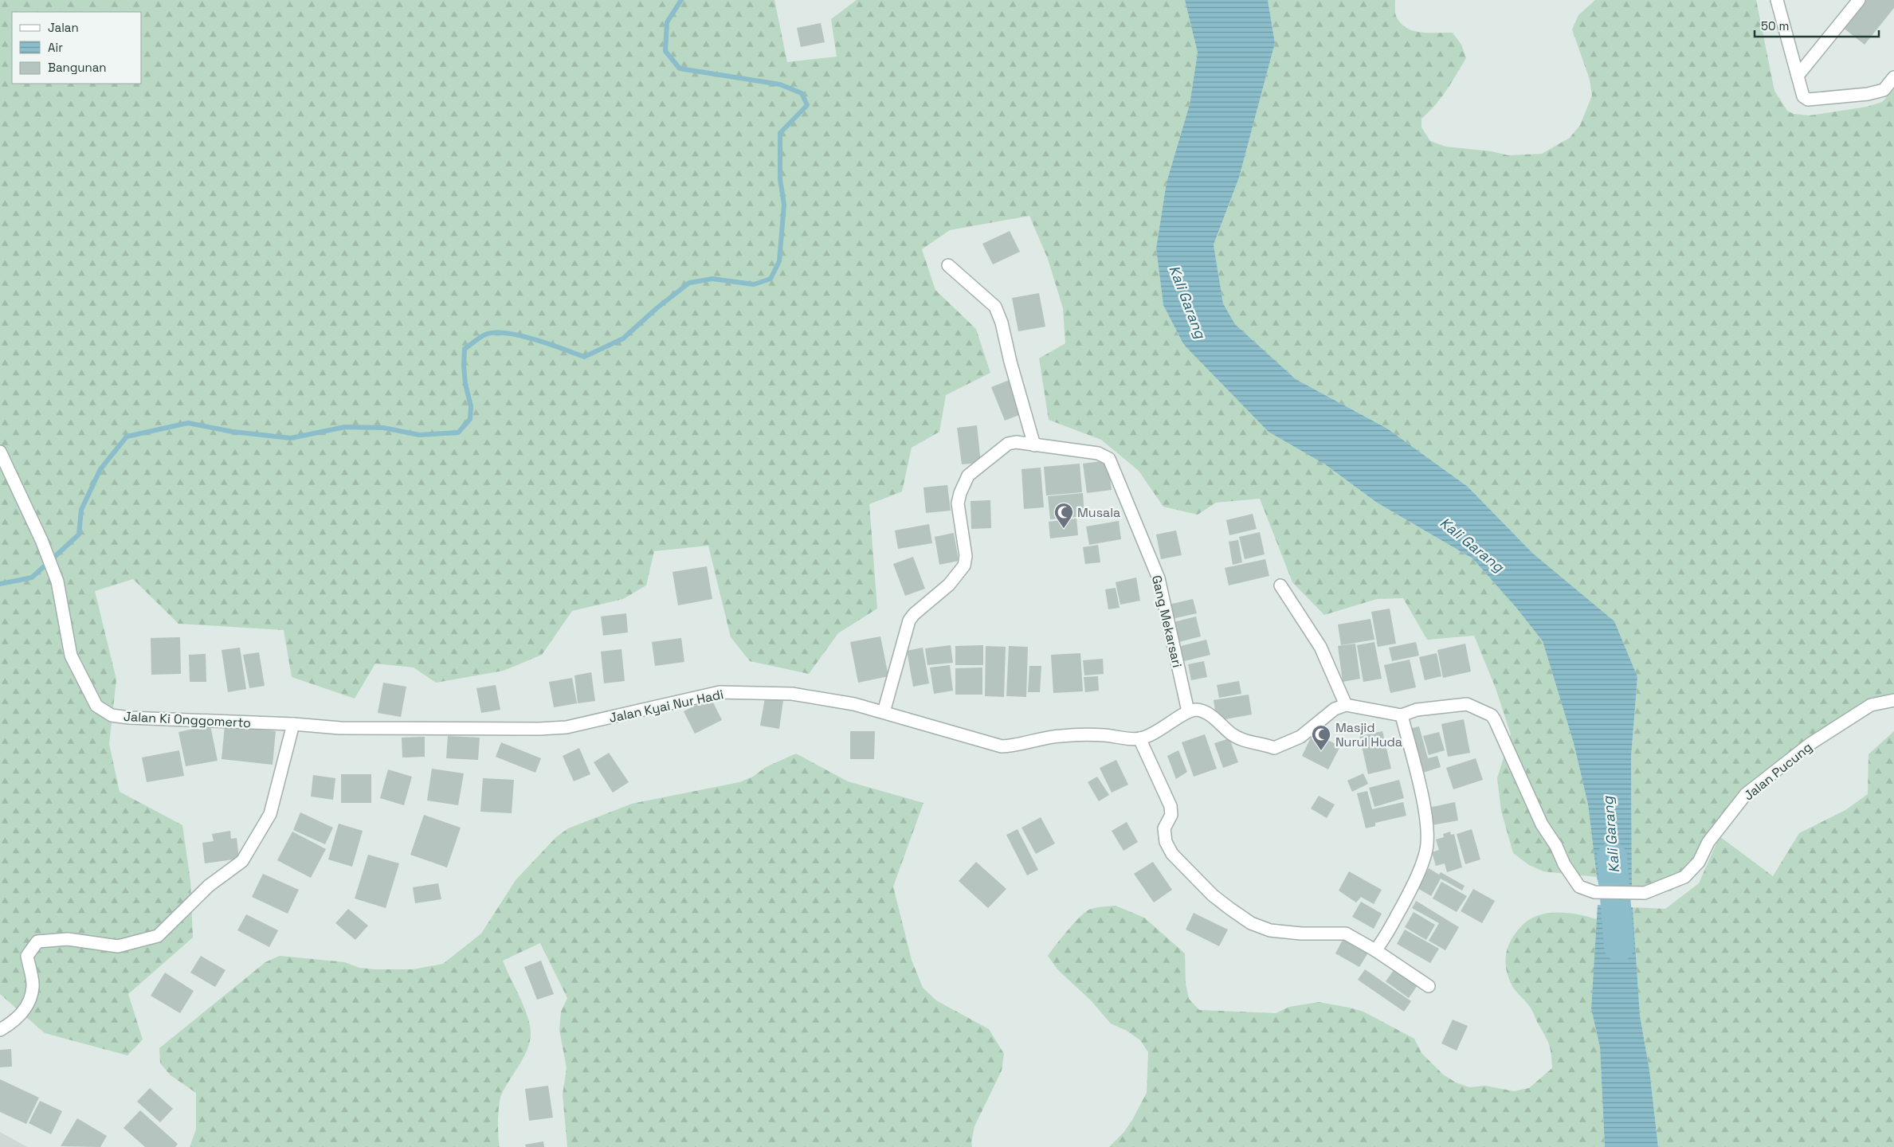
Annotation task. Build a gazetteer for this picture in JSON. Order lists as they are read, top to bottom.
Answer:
{
  "streets": {
    "street": [
      "Gang Mekarsari",
      "Jalan Kyai Nur Hadi",
      "Jalan Ki Onggomerto",
      "Jalan Pucung"
    ]
  },
  "crossings": [
    ["Gang Mekarsari", "Jalan Kyai Nur Hadi"],
    ["Jalan Kyai Nur Hadi", "Jalan Ki Onggomerto"]
  ],
  "water": ["Kali Garang"],
  "places": {
    "mosque": ["Musala", "Masjid Nurul Huda"]
  },
  "legend": ["Jalan", "Air", "Bangunan"],
  "scale_bar": "50 m"
}
